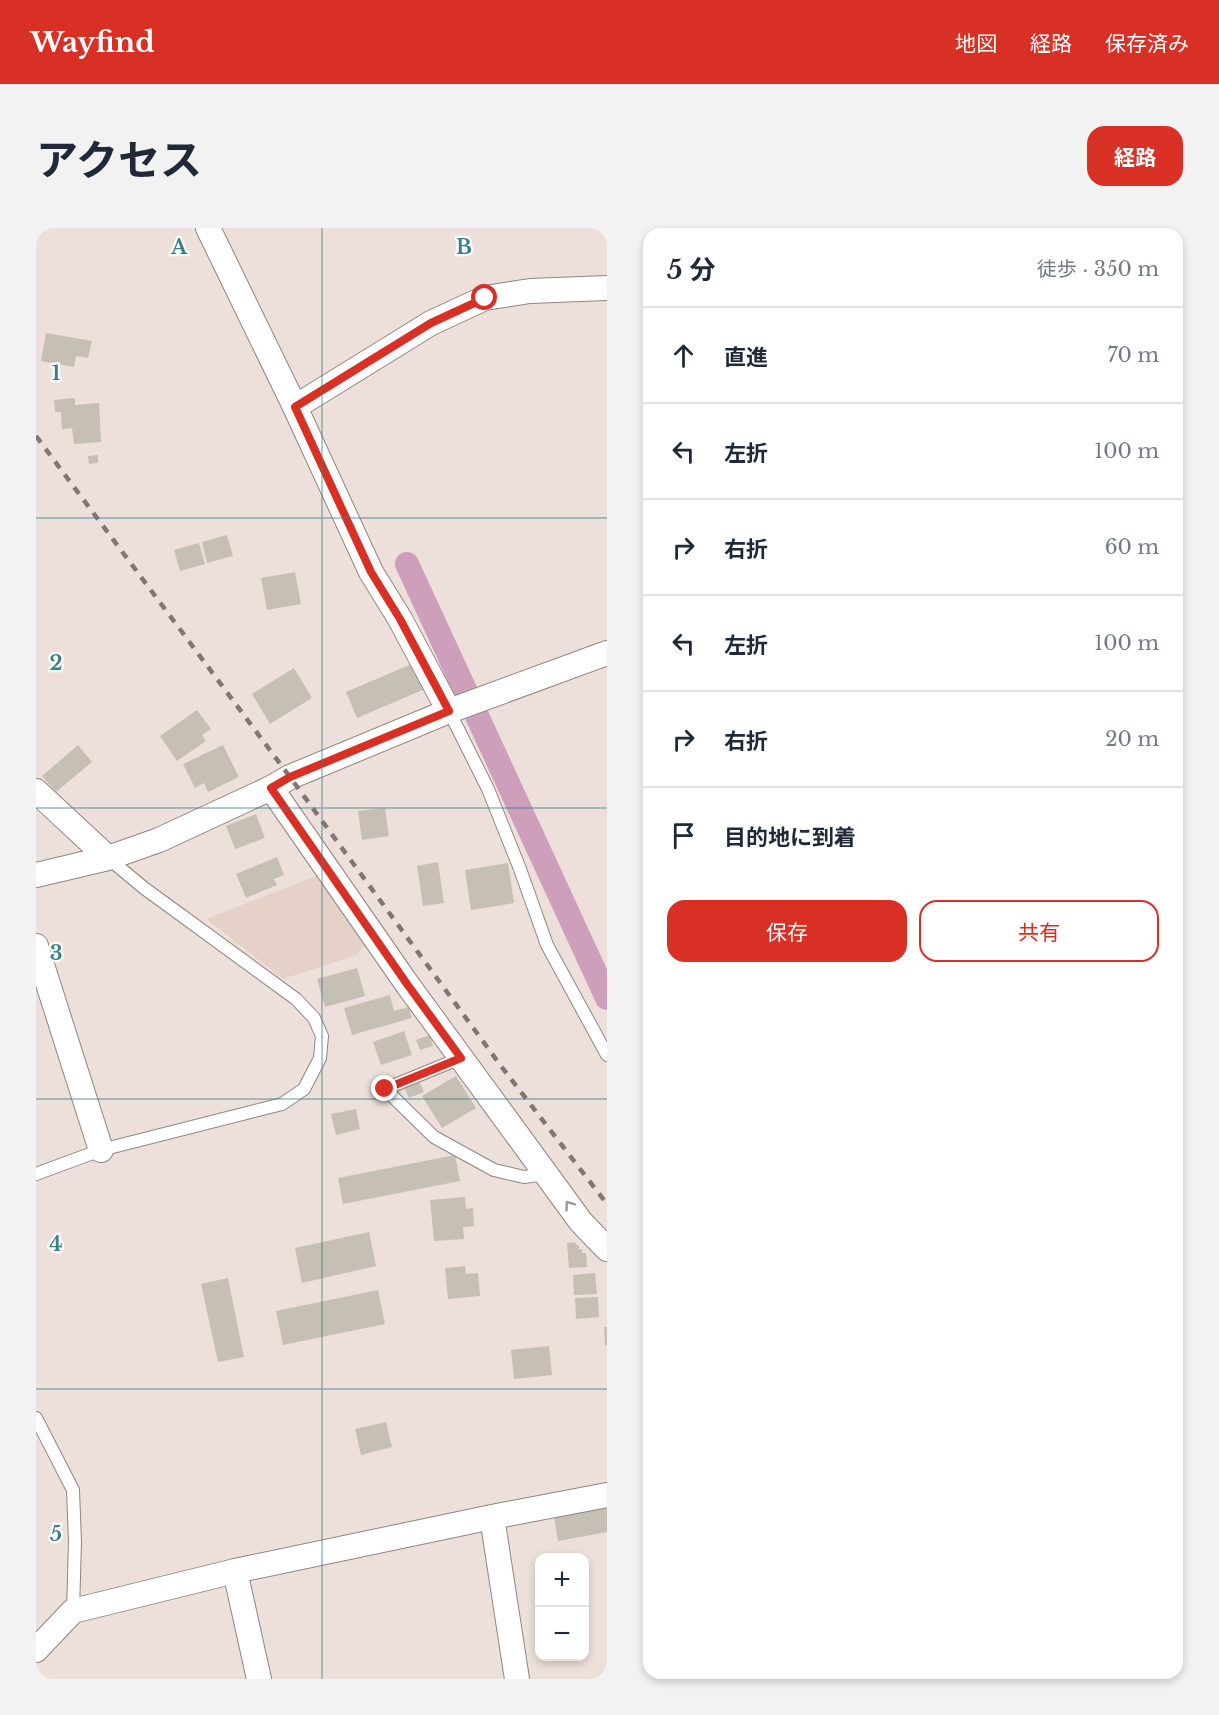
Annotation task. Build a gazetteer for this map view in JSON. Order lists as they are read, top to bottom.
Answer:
{
  "page": {
    "header": "Wayfind",
    "nav": ["地図", "経路", "保存済み"],
    "title": "アクセス",
    "buttons": [
      "経路",
      ["保存", "共有"]
    ],
    "heading": ["5 分", "徒歩 · 350 m"],
    "list": [
      ["直進", "70 m"],
      ["左折", "100 m"],
      ["右折", "60 m"],
      ["左折", "100 m"],
      ["右折", "20 m"],
      "目的地に到着"
    ],
    "map_buttons": ["+", "−"]
  },
  "grid": {
    "columns": ["A", "B"],
    "rows": [
      "1",
      "2",
      "3",
      "4",
      "5"
    ]
  }
}
